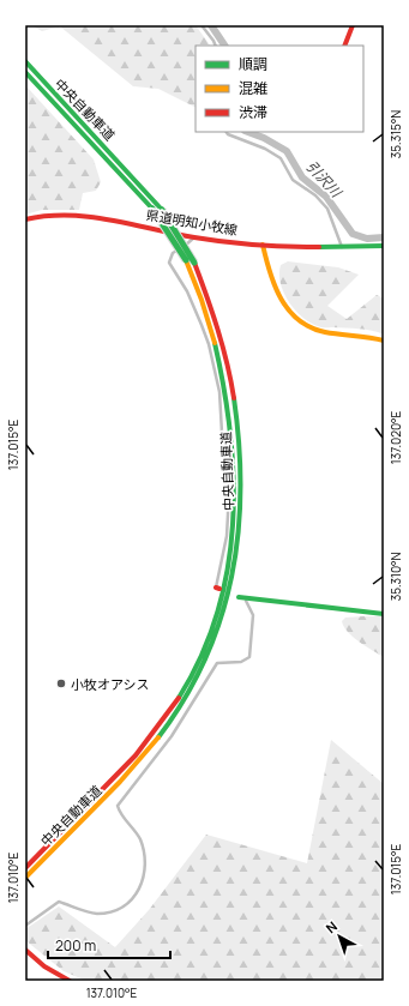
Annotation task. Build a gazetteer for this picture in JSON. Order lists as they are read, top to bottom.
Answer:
{
  "streets": {
    "main road": ["中央自動車道", "県道明知小牧線"]
  },
  "water": ["引沢川"],
  "places": ["小牧オアシス"],
  "legend": ["順調", "混雑", "渋滞"],
  "scale_bar": "200 m",
  "north": "top left",
  "coordinates": [
    "35.315°N",
    "137.020°E",
    "137.015°E",
    "35.310°N",
    "137.010°E"
  ]
}
